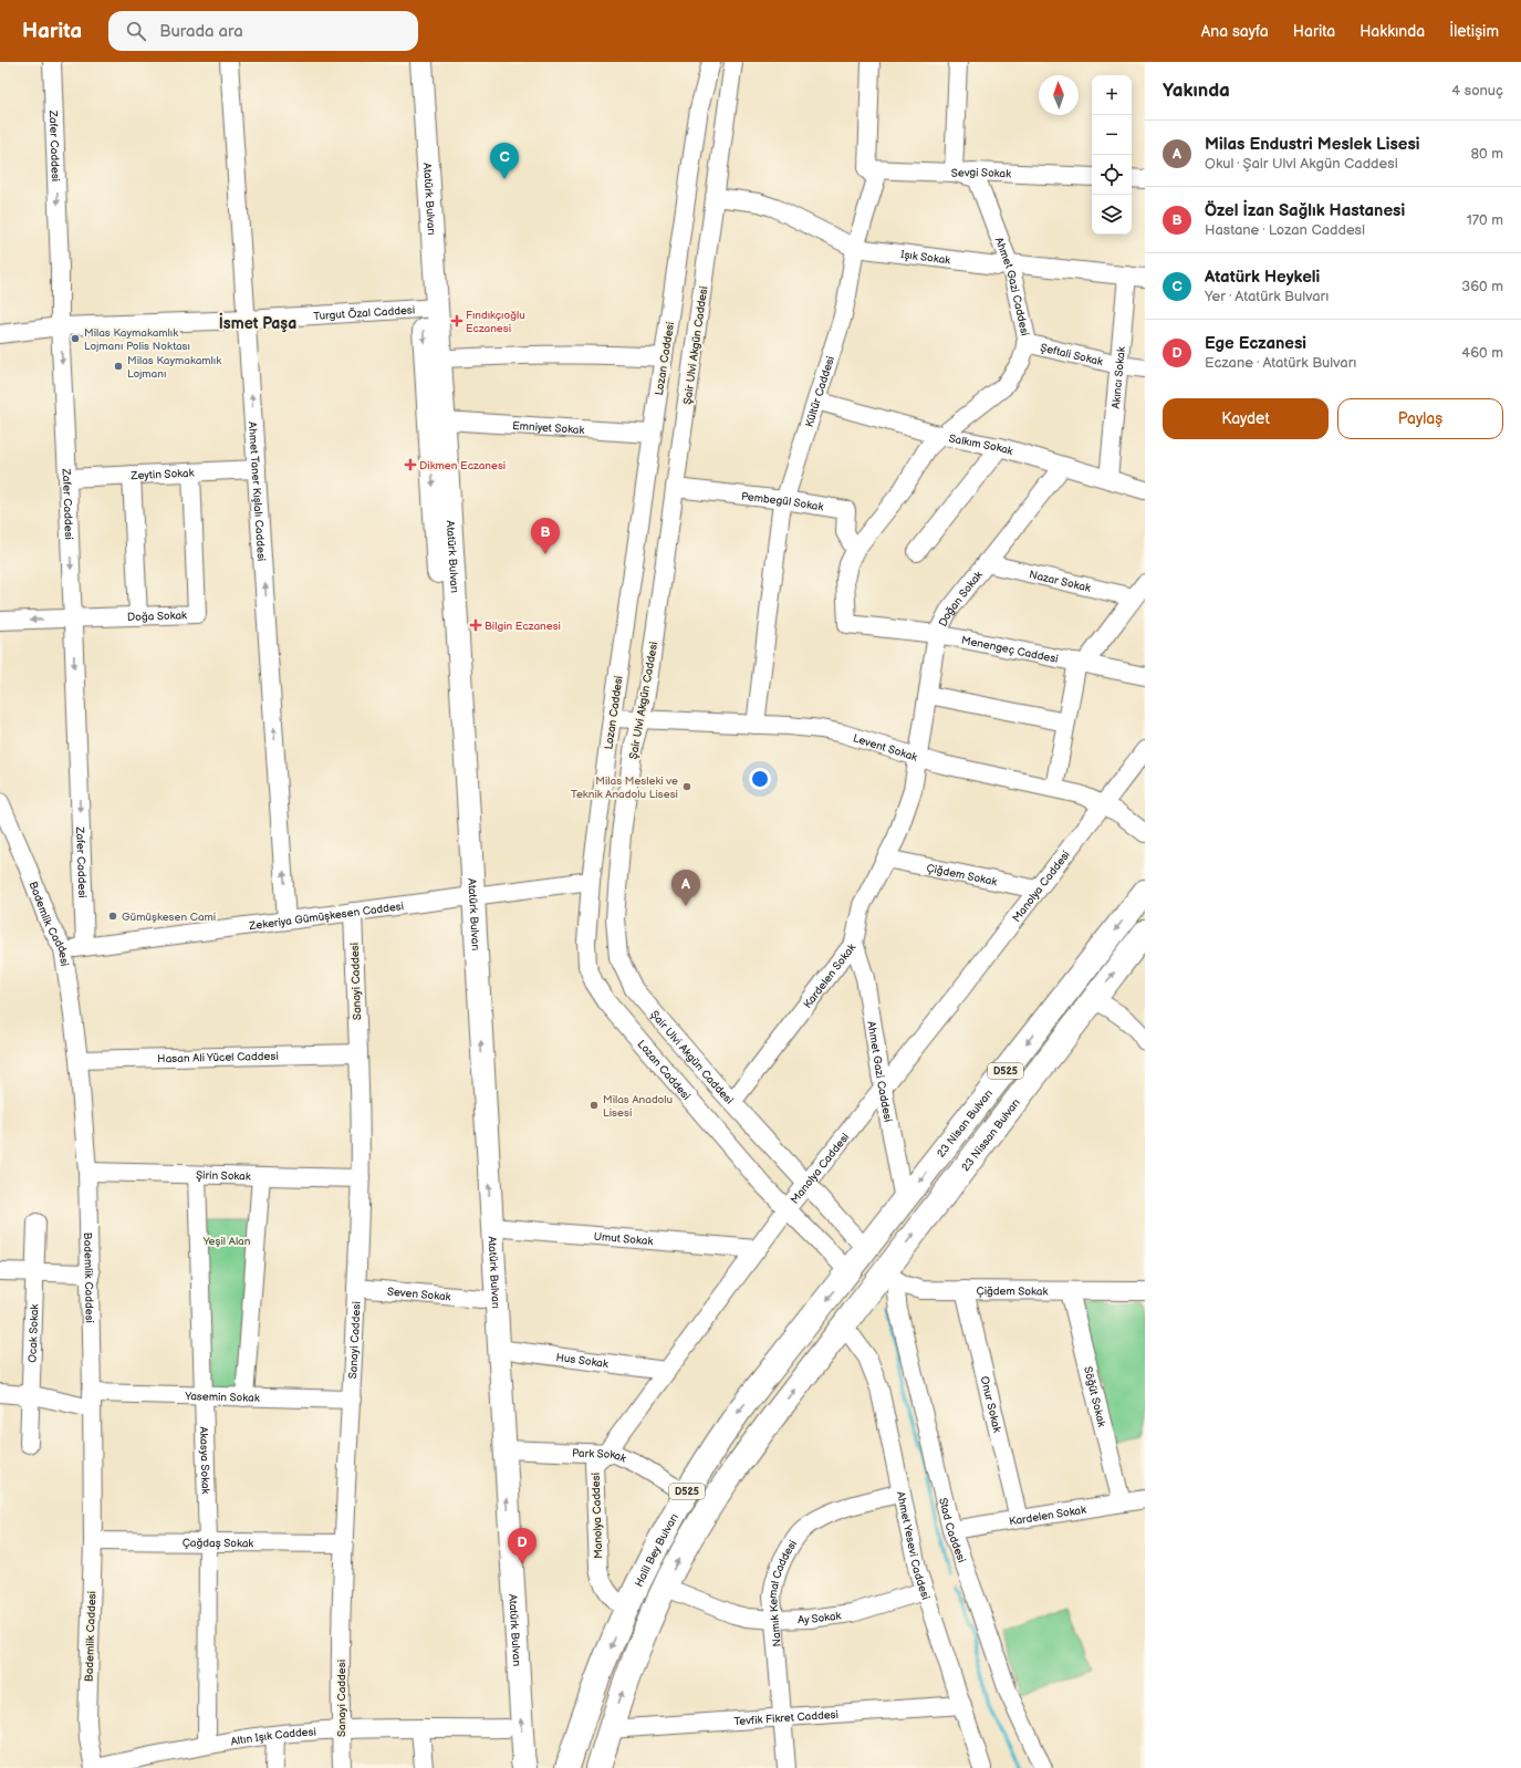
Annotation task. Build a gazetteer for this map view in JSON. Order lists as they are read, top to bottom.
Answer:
{
  "streets": {
    "highway": [
      "D525",
      "23 Nisan Bulvarı",
      "23 Nissan Bulvarı",
      "Halil Bey Bulvarı"
    ],
    "main road": ["Atatürk Bulvarı"],
    "street": [
      "Zafer Caddesi",
      "Sevgi Sokak",
      "Işık Sokak",
      "Ahmet Gazi Caddesi",
      "Turgut Özal Caddesi",
      "Şair Ulvi Akgün Caddesi",
      "Şeftali Sokak",
      "Lozan Caddesi",
      "Akıncı Sokak",
      "Kültür Caddesi",
      "Emniyet Sokak",
      "Salkım Sokak",
      "Zeytin Sokak",
      "Ahmet Taner Kışlalı Caddesi",
      "Pembegül Sokak",
      "Nazar Sokak",
      "Doğan Sokak",
      "Doğa Sokak",
      "Menengeç Caddesi",
      "Levent Sokak",
      "Çiğdem Sokak",
      "Manolya Caddesi",
      "Zekeriya Gümüşkesen Caddesi",
      "Bademlik Caddesi",
      "Kardelen Sokak",
      "Sanayi Caddesi",
      "Hasan Ali Yücel Caddesi",
      "Şirin Sokak",
      "Umut Sokak",
      "Seven Sokak",
      "Ocak Sokak",
      "Hus Sokak",
      "Yasemin Sokak",
      "Söğüt Sokak",
      "Onur Sokak",
      "Park Sokak",
      "Akasya Sokak",
      "Stad Caddesi",
      "Çağdaş Sokak",
      "Ahmet Yesevi Caddesi",
      "Namık Kemal Caddesi",
      "Ay Sokak",
      "Tevfik Fikret Caddesi",
      "Altın Işık Caddesi"
    ]
  },
  "crossings": [
    ["Zafer Caddesi", "Turgut Özal Caddesi"],
    ["Zafer Caddesi", "Zeytin Sokak"],
    ["Zafer Caddesi", "Doğa Sokak"],
    ["Zafer Caddesi", "Zekeriya Gümüşkesen Caddesi"],
    ["Sevgi Sokak", "Ahmet Gazi Caddesi"],
    ["Sevgi Sokak", "Kültür Caddesi"],
    ["Atatürk Bulvarı", "Turgut Özal Caddesi"],
    ["Atatürk Bulvarı", "Emniyet Sokak"],
    ["Atatürk Bulvarı", "Zekeriya Gümüşkesen Caddesi"],
    ["Atatürk Bulvarı", "Umut Sokak"],
    ["Atatürk Bulvarı", "Seven Sokak"],
    ["Atatürk Bulvarı", "Hus Sokak"],
    ["Atatürk Bulvarı", "Park Sokak"],
    ["Atatürk Bulvarı", "Altın Işık Caddesi"],
    ["Işık Sokak", "Ahmet Gazi Caddesi"],
    ["Işık Sokak", "Şair Ulvi Akgün Caddesi"],
    ["Işık Sokak", "Akıncı Sokak"],
    ["Işık Sokak", "Kültür Caddesi"],
    ["Ahmet Gazi Caddesi", "Şeftali Sokak"],
    ["Ahmet Gazi Caddesi", "Salkım Sokak"],
    ["Ahmet Gazi Caddesi", "Pembegül Sokak"],
    ["Ahmet Gazi Caddesi", "Menengeç Caddesi"],
    ["Ahmet Gazi Caddesi", "Manolya Caddesi"],
    ["Ahmet Gazi Caddesi", "Kardelen Sokak"],
    ["Ahmet Gazi Caddesi", "23 Nisan Bulvarı"],
    ["Turgut Özal Caddesi", "Ahmet Taner Kışlalı Caddesi"],
    ["Şair Ulvi Akgün Caddesi", "Pembegül Sokak"],
    ["Şair Ulvi Akgün Caddesi", "Levent Sokak"],
    ["Şair Ulvi Akgün Caddesi", "Manolya Caddesi"],
    ["Şair Ulvi Akgün Caddesi", "Kardelen Sokak"],
    ["Şair Ulvi Akgün Caddesi", "23 Nisan Bulvarı"],
    ["Şair Ulvi Akgün Caddesi", "Halil Bey Bulvarı"],
    ["Şeftali Sokak", "Akıncı Sokak"],
    ["Lozan Caddesi", "Emniyet Sokak"],
    ["Lozan Caddesi", "Levent Sokak"],
    ["Lozan Caddesi", "Manolya Caddesi"],
    ["Lozan Caddesi", "Zekeriya Gümüşkesen Caddesi"],
    ["Lozan Caddesi", "Halil Bey Bulvarı"],
    ["Akıncı Sokak", "Salkım Sokak"],
    ["Kültür Caddesi", "Salkım Sokak"],
    ["Kültür Caddesi", "Pembegül Sokak"],
    ["Kültür Caddesi", "Levent Sokak"],
    ["Salkım Sokak", "Doğan Sokak"],
    ["Zeytin Sokak", "Ahmet Taner Kışlalı Caddesi"],
    ["Zeytin Sokak", "Doğa Sokak"],
    ["Ahmet Taner Kışlalı Caddesi", "Zekeriya Gümüşkesen Caddesi"],
    ["Nazar Sokak", "Doğan Sokak"],
    ["Doğan Sokak", "Menengeç Caddesi"],
    ["Doğan Sokak", "Levent Sokak"],
    ["Doğan Sokak", "Kardelen Sokak"],
    ["Levent Sokak", "Manolya Caddesi"],
    ["Levent Sokak", "Kardelen Sokak"],
    ["Çiğdem Sokak", "Manolya Caddesi"],
    ["Çiğdem Sokak", "Kardelen Sokak"],
    ["Çiğdem Sokak", "D525"],
    ["Çiğdem Sokak", "23 Nissan Bulvarı"],
    ["Çiğdem Sokak", "Söğüt Sokak"],
    ["Çiğdem Sokak", "Onur Sokak"],
    ["Çiğdem Sokak", "Stad Caddesi"],
    ["Manolya Caddesi", "Umut Sokak"],
    ["Manolya Caddesi", "Hus Sokak"],
    ["Manolya Caddesi", "Park Sokak"],
    ["Manolya Caddesi", "Halil Bey Bulvarı"],
    ["Zekeriya Gümüşkesen Caddesi", "Bademlik Caddesi"],
    ["Zekeriya Gümüşkesen Caddesi", "Sanayi Caddesi"],
    ["Bademlik Caddesi", "Hasan Ali Yücel Caddesi"],
    ["Bademlik Caddesi", "Şirin Sokak"],
    ["Bademlik Caddesi", "Yasemin Sokak"],
    ["Bademlik Caddesi", "Çağdaş Sokak"],
    ["Bademlik Caddesi", "Altın Işık Caddesi"],
    ["Kardelen Sokak", "Söğüt Sokak"],
    ["Kardelen Sokak", "Onur Sokak"],
    ["Kardelen Sokak", "Stad Caddesi"],
    ["Sanayi Caddesi", "Hasan Ali Yücel Caddesi"],
    ["Sanayi Caddesi", "Şirin Sokak"],
    ["Sanayi Caddesi", "Seven Sokak"],
    ["Sanayi Caddesi", "Yasemin Sokak"],
    ["Sanayi Caddesi", "Çağdaş Sokak"],
    ["Sanayi Caddesi", "Altın Işık Caddesi"],
    ["D525", "23 Nissan Bulvarı"],
    ["D525", "Stad Caddesi"],
    ["D525", "Ahmet Yesevi Caddesi"],
    ["D525", "Ay Sokak"],
    ["D525", "Tevfik Fikret Caddesi"],
    ["23 Nisan Bulvarı", "Halil Bey Bulvarı"],
    ["23 Nissan Bulvarı", "Stad Caddesi"],
    ["Şirin Sokak", "Akasya Sokak"],
    ["Ocak Sokak", "Yasemin Sokak"],
    ["Yasemin Sokak", "Akasya Sokak"],
    ["Park Sokak", "Halil Bey Bulvarı"],
    ["Akasya Sokak", "Çağdaş Sokak"],
    ["Akasya Sokak", "Altın Işık Caddesi"],
    ["Ahmet Yesevi Caddesi", "Namık Kemal Caddesi"],
    ["Ahmet Yesevi Caddesi", "Ay Sokak"],
    ["Ahmet Yesevi Caddesi", "Tevfik Fikret Caddesi"],
    ["Namık Kemal Caddesi", "Ay Sokak"],
    ["Namık Kemal Caddesi", "Tevfik Fikret Caddesi"]
  ],
  "one_way": [
    "Zafer Caddesi",
    "Ahmet Taner Kışlalı Caddesi",
    "23 Nisan Bulvarı",
    "23 Nissan Bulvarı"
  ],
  "districts": ["İsmet Paşa"],
  "parks": ["Yeşil Alan"],
  "places": {
    "health": ["Fındıkçıoğlu Eczanesi", "Dikmen Eczanesi", "Bilgin Eczanesi"],
    "other": [
      "Milas Kaymakamlık Lojmanı Polis Noktası",
      "Milas Kaymakamlık Lojmanı",
      "Milas Mesleki ve Teknik Anadolu Lisesi",
      "Gümüşkesen Cami",
      "Milas Anadolu Lisesi"
    ]
  },
  "north": "top",
  "page": {
    "header": "Harita",
    "search": "Burada ara",
    "nav": [
      "Ana sayfa",
      "Harita",
      "Hakkında",
      "İletişim"
    ],
    "heading": ["Yakında", "4 sonuç"],
    "map_buttons": ["+", "−"],
    "list": [
      {
        "mark": "A",
        "name": "Milas Endustri Meslek Lisesi",
        "note": "Okul · Şair Ulvi Akgün Caddesi",
        "value": "80 m"
      },
      {
        "mark": "B",
        "name": "Özel İzan Sağlık Hastanesi",
        "note": "Hastane · Lozan Caddesi",
        "value": "170 m"
      },
      {
        "mark": "C",
        "name": "Atatürk Heykeli",
        "note": "Yer · Atatürk Bulvarı",
        "value": "360 m"
      },
      {
        "mark": "D",
        "name": "Ege Eczanesi",
        "note": "Eczane · Atatürk Bulvarı",
        "value": "460 m"
      }
    ],
    "pins": [
      "C",
      "B",
      "A",
      "D"
    ],
    "buttons": ["Kaydet", "Paylaş"]
  }
}
